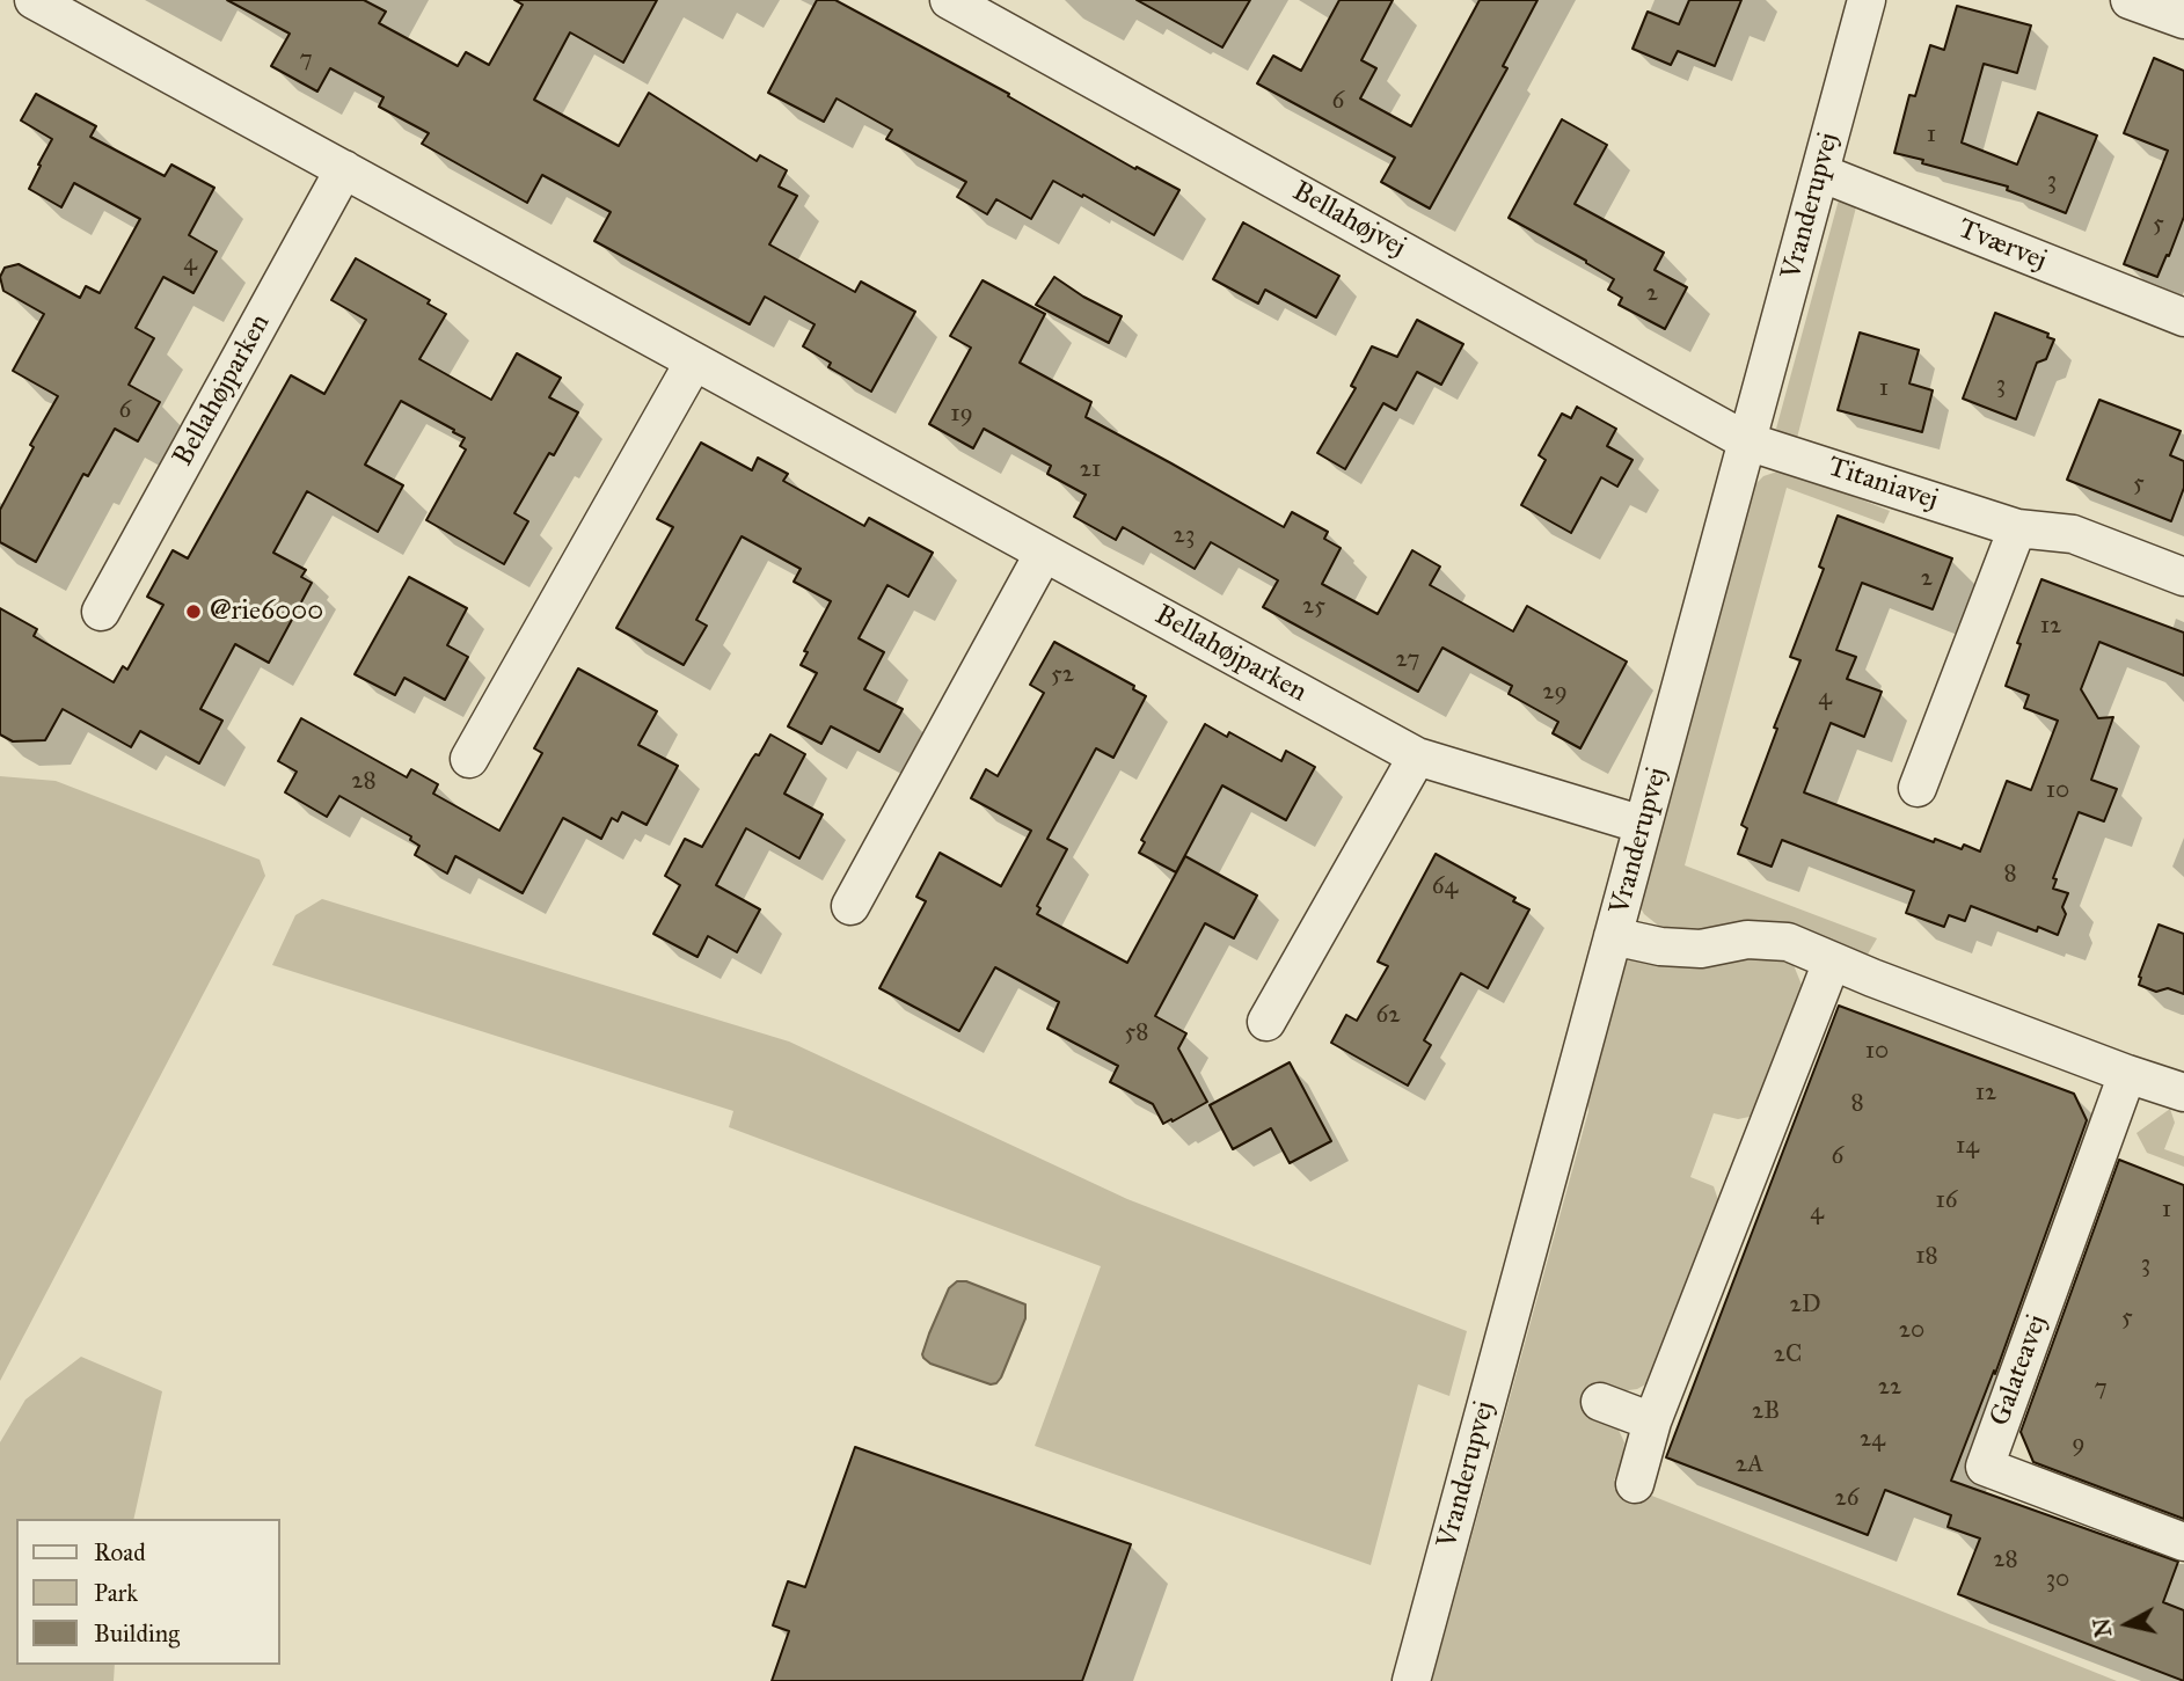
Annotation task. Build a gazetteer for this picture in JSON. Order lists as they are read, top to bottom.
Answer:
{
  "streets": {
    "street": [
      "Vranderupvej",
      "Bellahøjvej",
      "Tværvej",
      "Bellahøjparken",
      "Titaniavej",
      "Galateavej"
    ]
  },
  "crossings": [
    ["Vranderupvej", "Bellahøjvej"],
    ["Vranderupvej", "Tværvej"],
    ["Vranderupvej", "Bellahøjparken"],
    ["Vranderupvej", "Titaniavej"],
    ["Bellahøjvej", "Titaniavej"]
  ],
  "places": ["@rie6000"],
  "house_numbers": [
    "7",
    "6",
    "1",
    "3",
    "5",
    "4",
    "2",
    "3",
    "1",
    "6",
    "19",
    "21",
    "5",
    "23",
    "2",
    "25",
    "12",
    "27",
    "52",
    "29",
    "4",
    "28",
    "10",
    "8",
    "64",
    "62",
    "58",
    "10",
    "12",
    "8",
    "14",
    "6",
    "16",
    "1",
    "4",
    "18",
    "3",
    "2D",
    "5",
    "20",
    "2C",
    "22",
    "7",
    "2B",
    "24",
    "9",
    "2A",
    "26",
    "28",
    "30"
  ],
  "legend": ["Road", "Park", "Building"],
  "north": "left"
}
